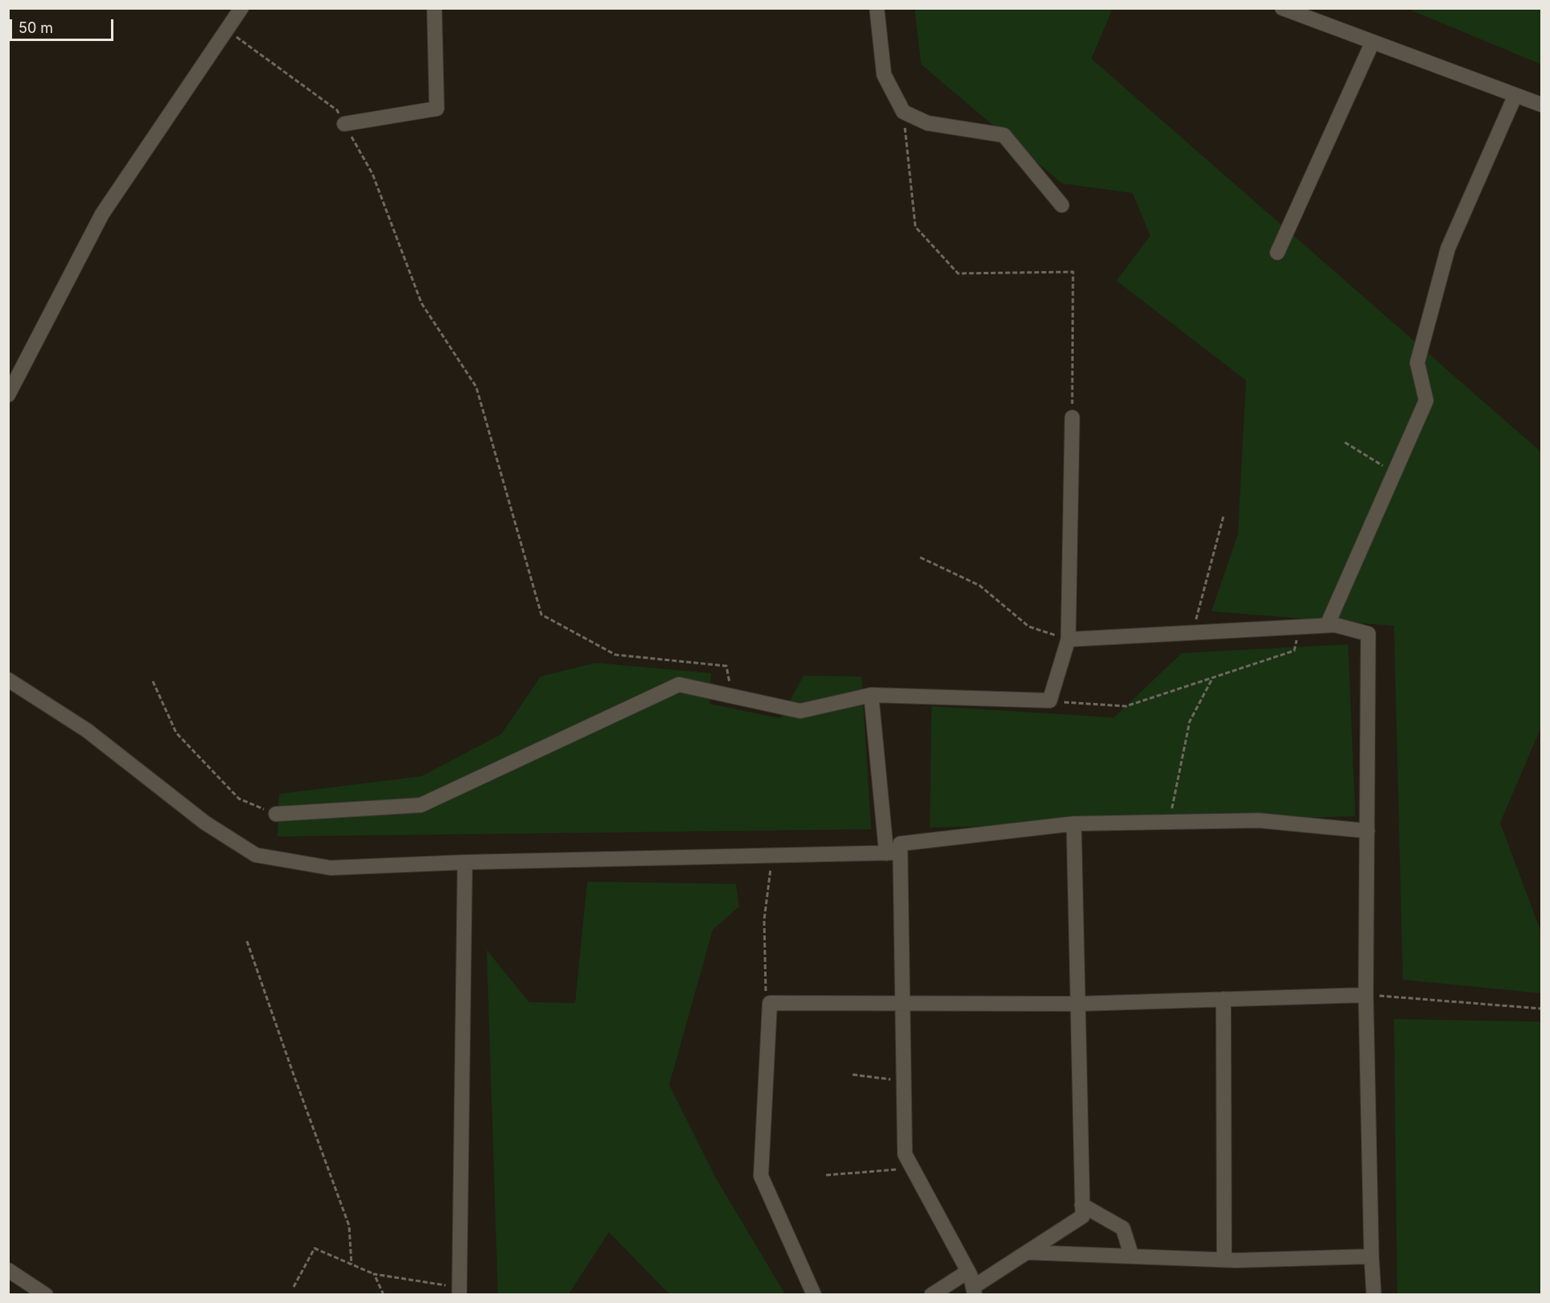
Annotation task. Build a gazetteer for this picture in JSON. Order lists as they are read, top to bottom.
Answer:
{
  "scale_bar": "50 m"
}
